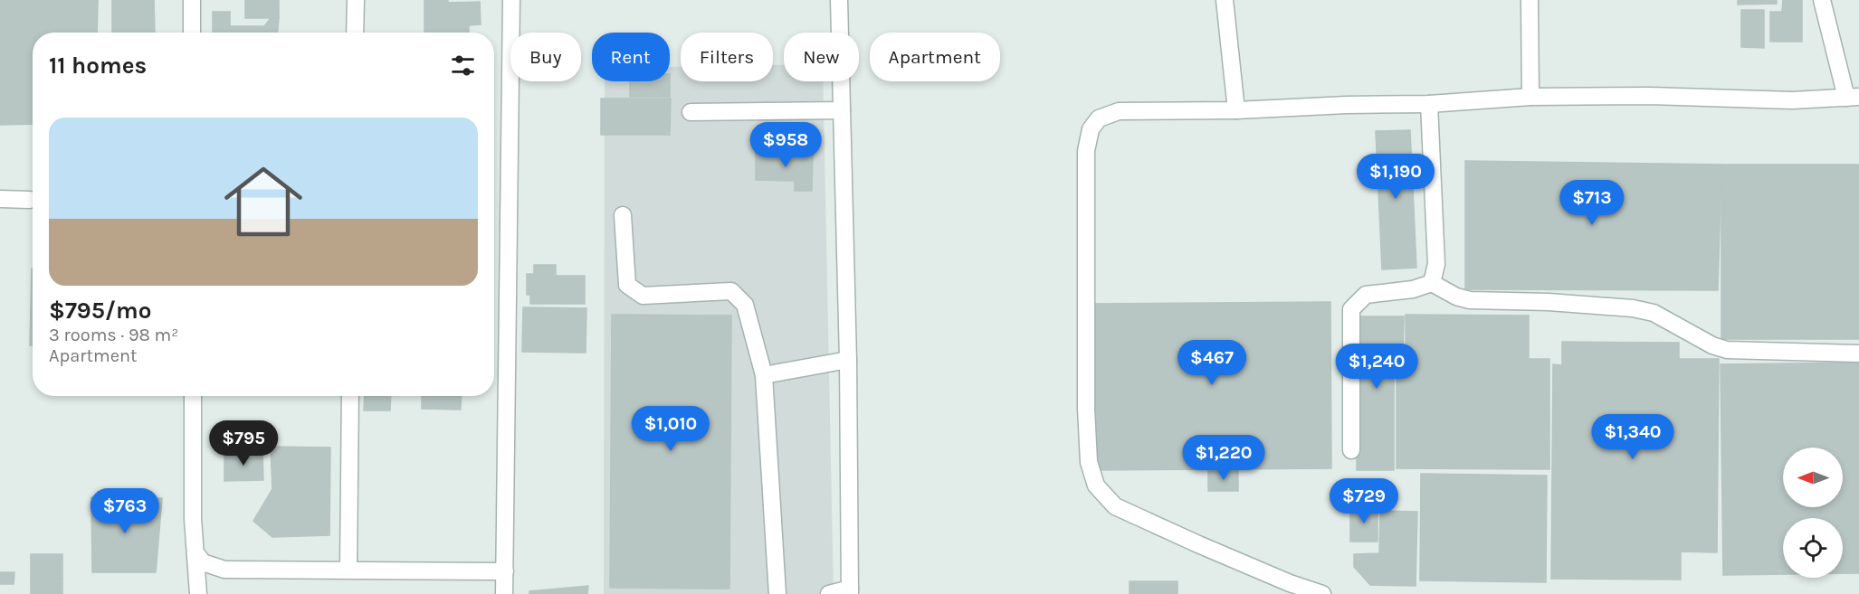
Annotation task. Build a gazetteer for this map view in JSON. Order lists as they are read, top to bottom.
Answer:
{
  "north": "left",
  "page": {
    "chip": [
      "Buy",
      "Rent",
      "Filters",
      "New",
      "Apartment"
    ],
    "heading": "11 homes",
    "list": [
      {
        "name": "$795/mo",
        "note": "3 rooms · 98 m² · Apartment"
      }
    ],
    "price": [
      "$958",
      "$1,190",
      "$713",
      "$467",
      "$1,240",
      "$1,010",
      "$1,340",
      "$795",
      "$1,220",
      "$729",
      "$763"
    ]
  }
}
